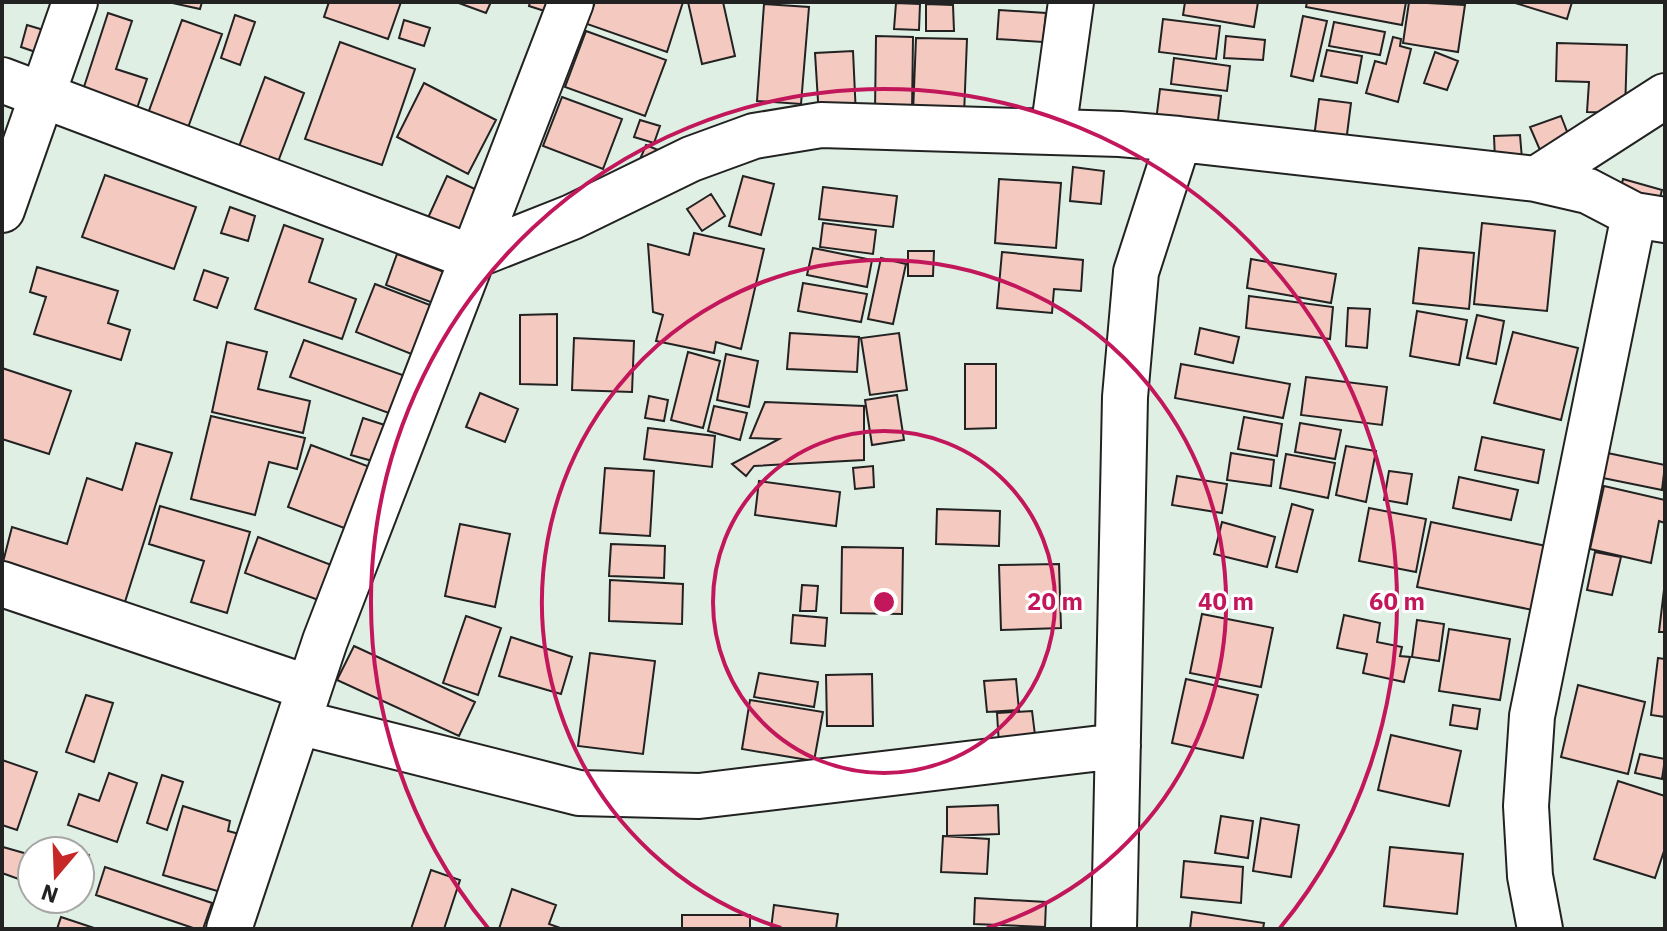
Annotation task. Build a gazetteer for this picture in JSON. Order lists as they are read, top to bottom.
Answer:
{
  "north": "bottom",
  "rings": ["20 m", "40 m", "60 m"]
}
